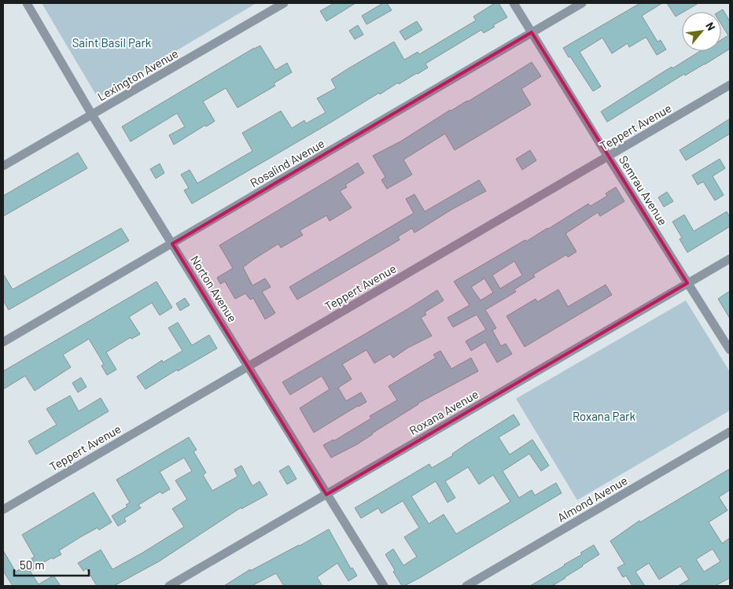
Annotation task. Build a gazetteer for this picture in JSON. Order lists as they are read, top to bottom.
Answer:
{
  "streets": {
    "street": [
      "Lexington Avenue",
      "Teppert Avenue",
      "Rosalind Avenue",
      "Semrau Avenue",
      "Norton Avenue",
      "Roxana Avenue",
      "Almond Avenue"
    ]
  },
  "crossings": [
    ["Lexington Avenue", "Norton Avenue"],
    ["Teppert Avenue", "Semrau Avenue"],
    ["Teppert Avenue", "Norton Avenue"],
    ["Rosalind Avenue", "Semrau Avenue"],
    ["Rosalind Avenue", "Norton Avenue"],
    ["Semrau Avenue", "Roxana Avenue"],
    ["Norton Avenue", "Roxana Avenue"]
  ],
  "parks": ["Saint Basil Park", "Roxana Park"],
  "scale_bar": "50 m",
  "north": "top right"
}
